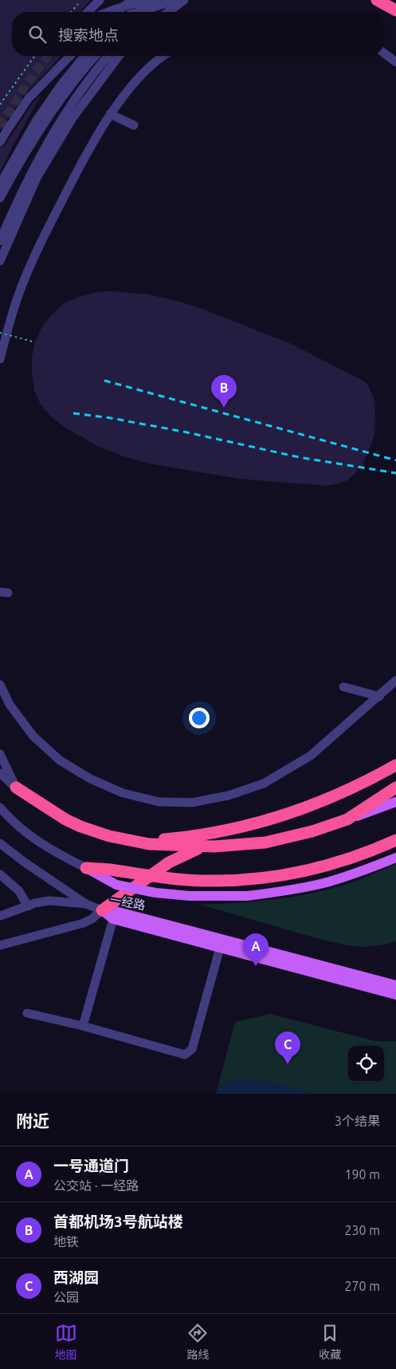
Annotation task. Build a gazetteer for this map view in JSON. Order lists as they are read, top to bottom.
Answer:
{
  "streets": {
    "main road": ["一经路"]
  },
  "page": {
    "search": "搜索地点",
    "pins": ["B", "A", "C"],
    "heading": ["附近", "3个结果"],
    "list": [
      {
        "mark": "A",
        "name": "一号通道门",
        "note": "公交站 · 一经路",
        "value": "190 m"
      },
      {
        "mark": "B",
        "name": "首都机场3号航站楼",
        "note": "地铁",
        "value": "230 m"
      },
      {
        "mark": "C",
        "name": "西湖园",
        "note": "公园",
        "value": "270 m"
      }
    ],
    "nav": ["地图", "路线", "收藏"]
  }
}
